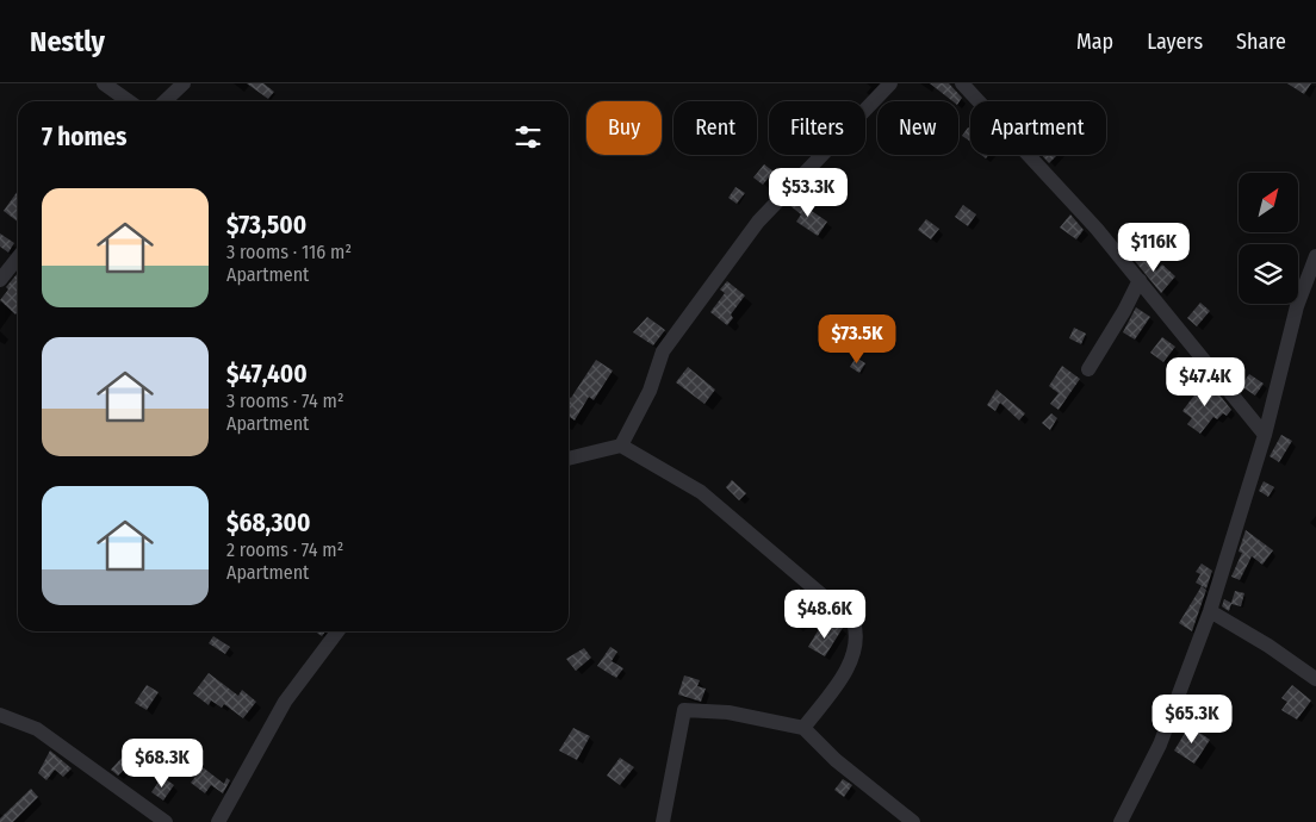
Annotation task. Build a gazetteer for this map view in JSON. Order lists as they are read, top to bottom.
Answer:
{
  "north": "top right",
  "page": {
    "header": "Nestly",
    "nav": ["Map", "Layers", "Share"],
    "chip": [
      "Buy",
      "Rent",
      "Filters",
      "New",
      "Apartment"
    ],
    "heading": "7 homes",
    "price": [
      "$53.3K",
      "$116K",
      "$73.5K",
      "$47.4K",
      "$48.6K",
      "$65.3K",
      "$68.3K"
    ],
    "list": [
      {
        "name": "$73,500",
        "note": "3 rooms · 116 m² · Apartment"
      },
      {
        "name": "$47,400",
        "note": "3 rooms · 74 m² · Apartment"
      },
      {
        "name": "$68,300",
        "note": "2 rooms · 74 m² · Apartment"
      }
    ]
  }
}
